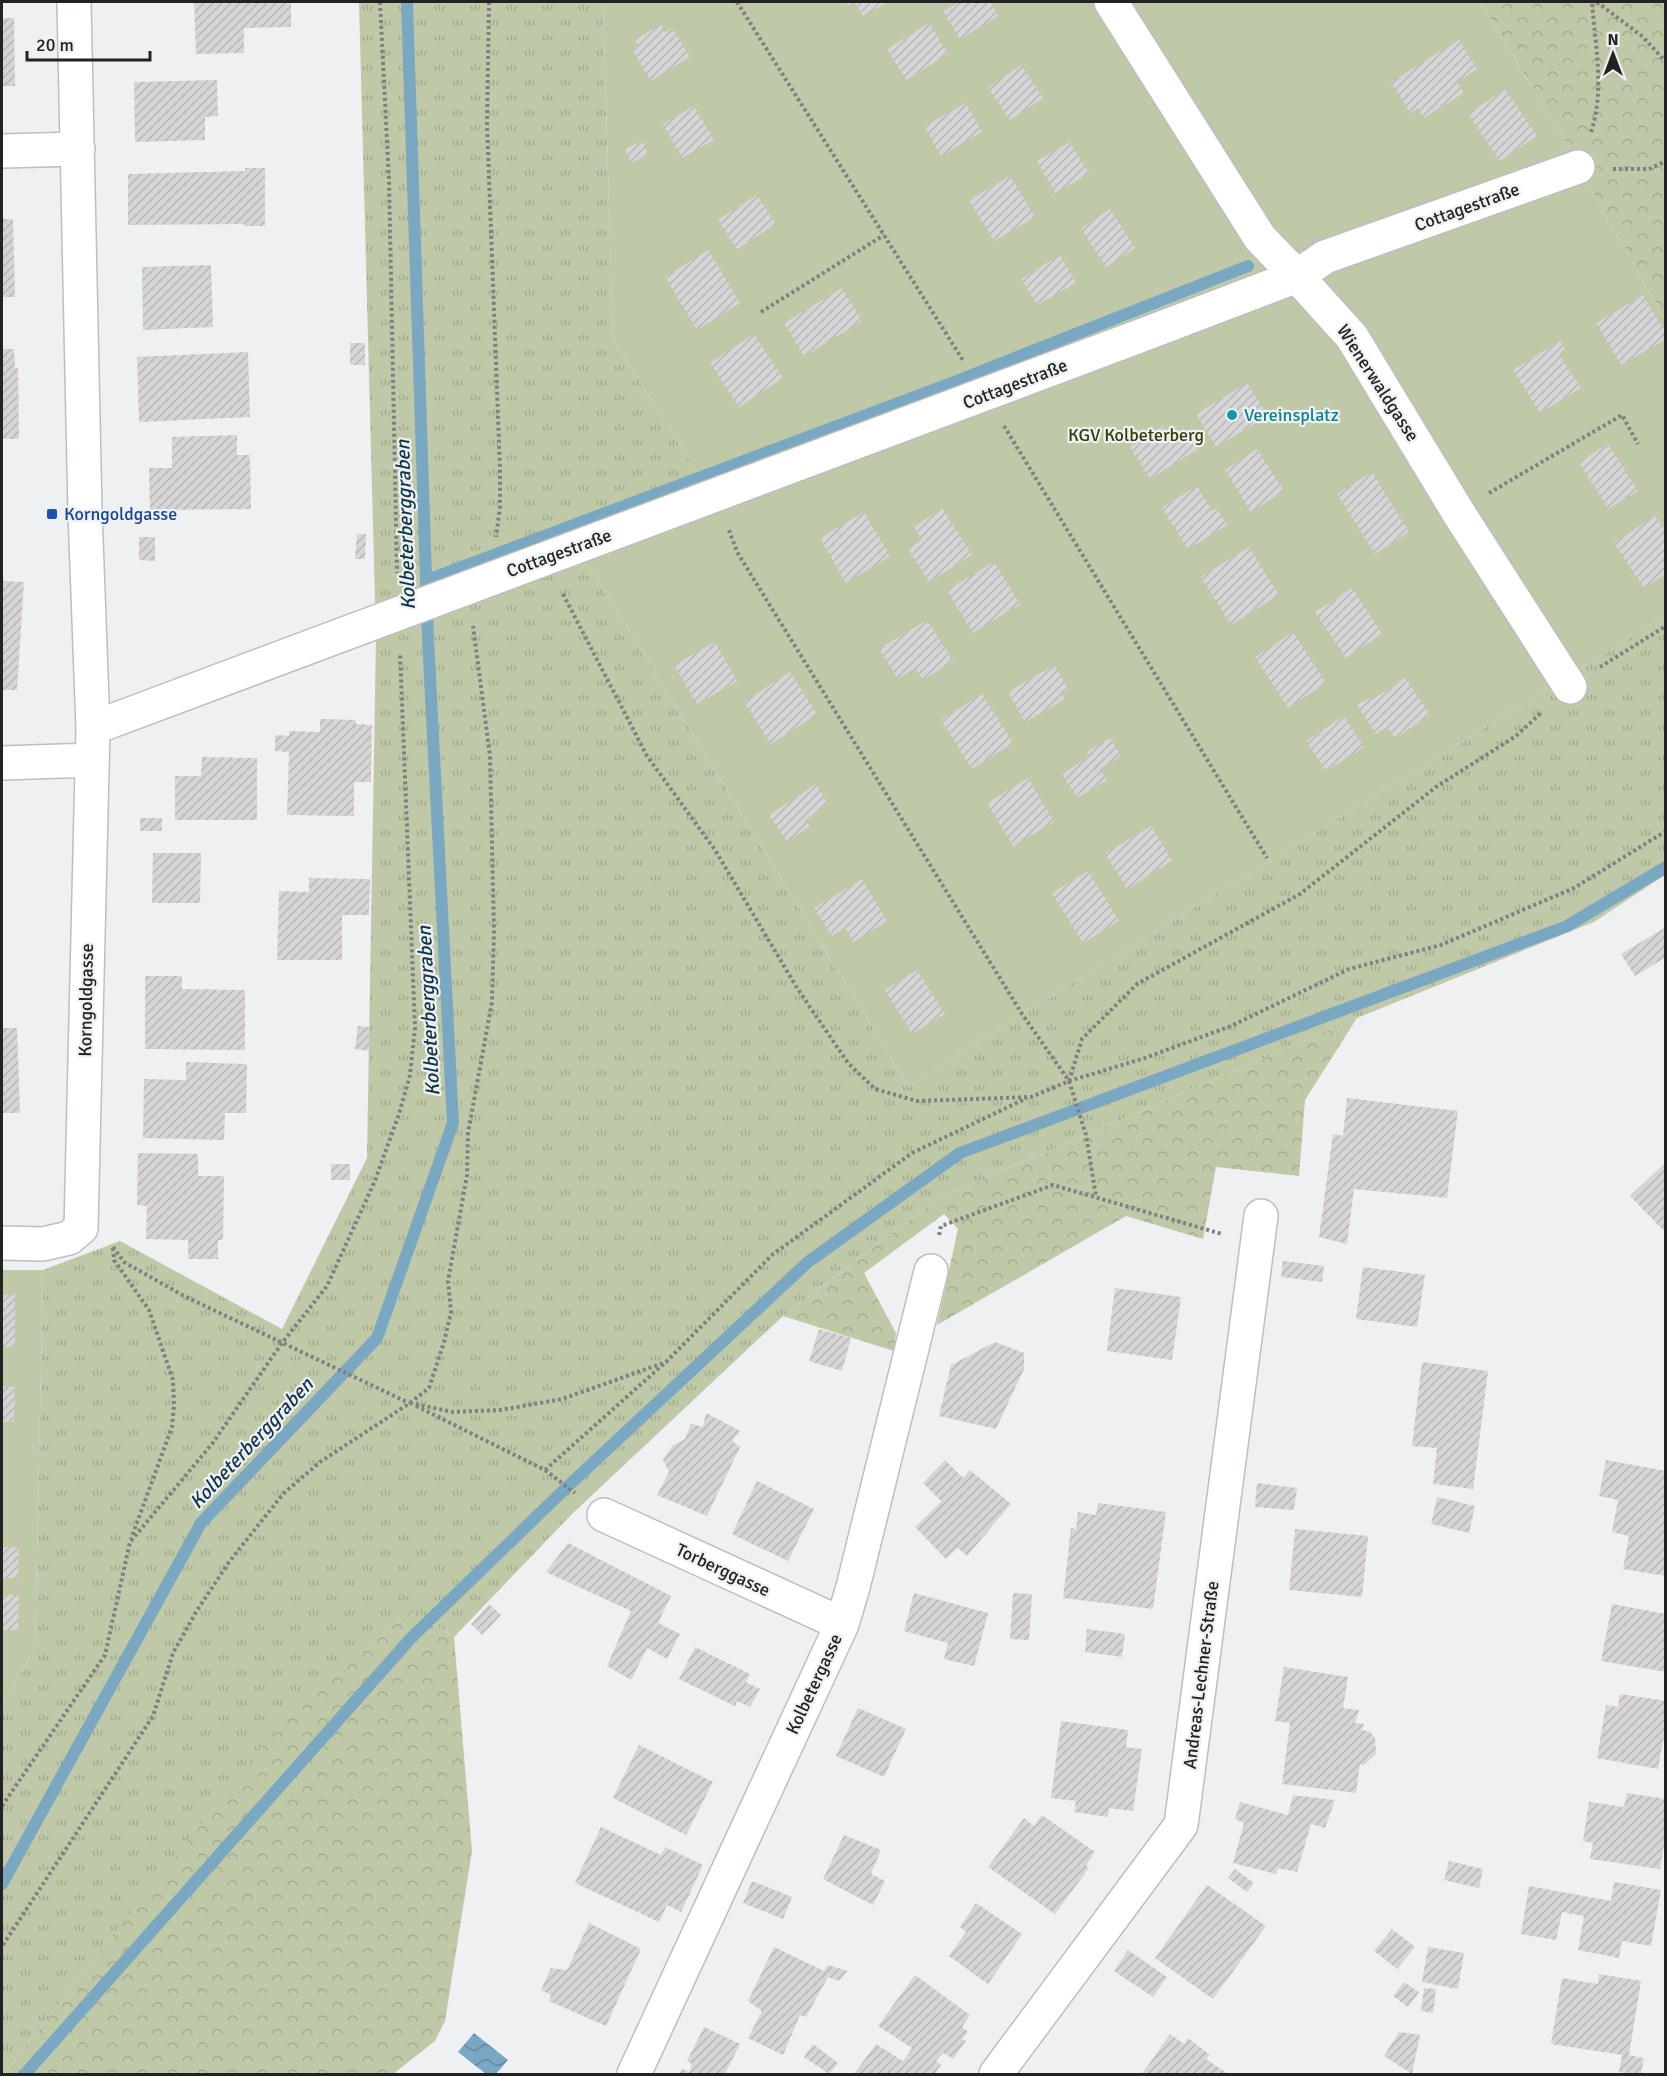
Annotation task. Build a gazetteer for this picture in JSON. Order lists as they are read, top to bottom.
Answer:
{
  "streets": {
    "street": [
      "Cottagestraße",
      "Wienerwaldgasse",
      "Korngoldgasse",
      "Torberggasse",
      "Andreas-Lechner-Straße",
      "Kolbetergasse"
    ]
  },
  "crossings": [
    ["Cottagestraße", "Wienerwaldgasse"],
    ["Torberggasse", "Kolbetergasse"]
  ],
  "water": ["Kolbeterberggraben"],
  "parks": ["KGV Kolbeterberg"],
  "places": {
    "other": ["Vereinsplatz"],
    "transit": ["Korngoldgasse"]
  },
  "scale_bar": "20 m",
  "north": "top"
}
